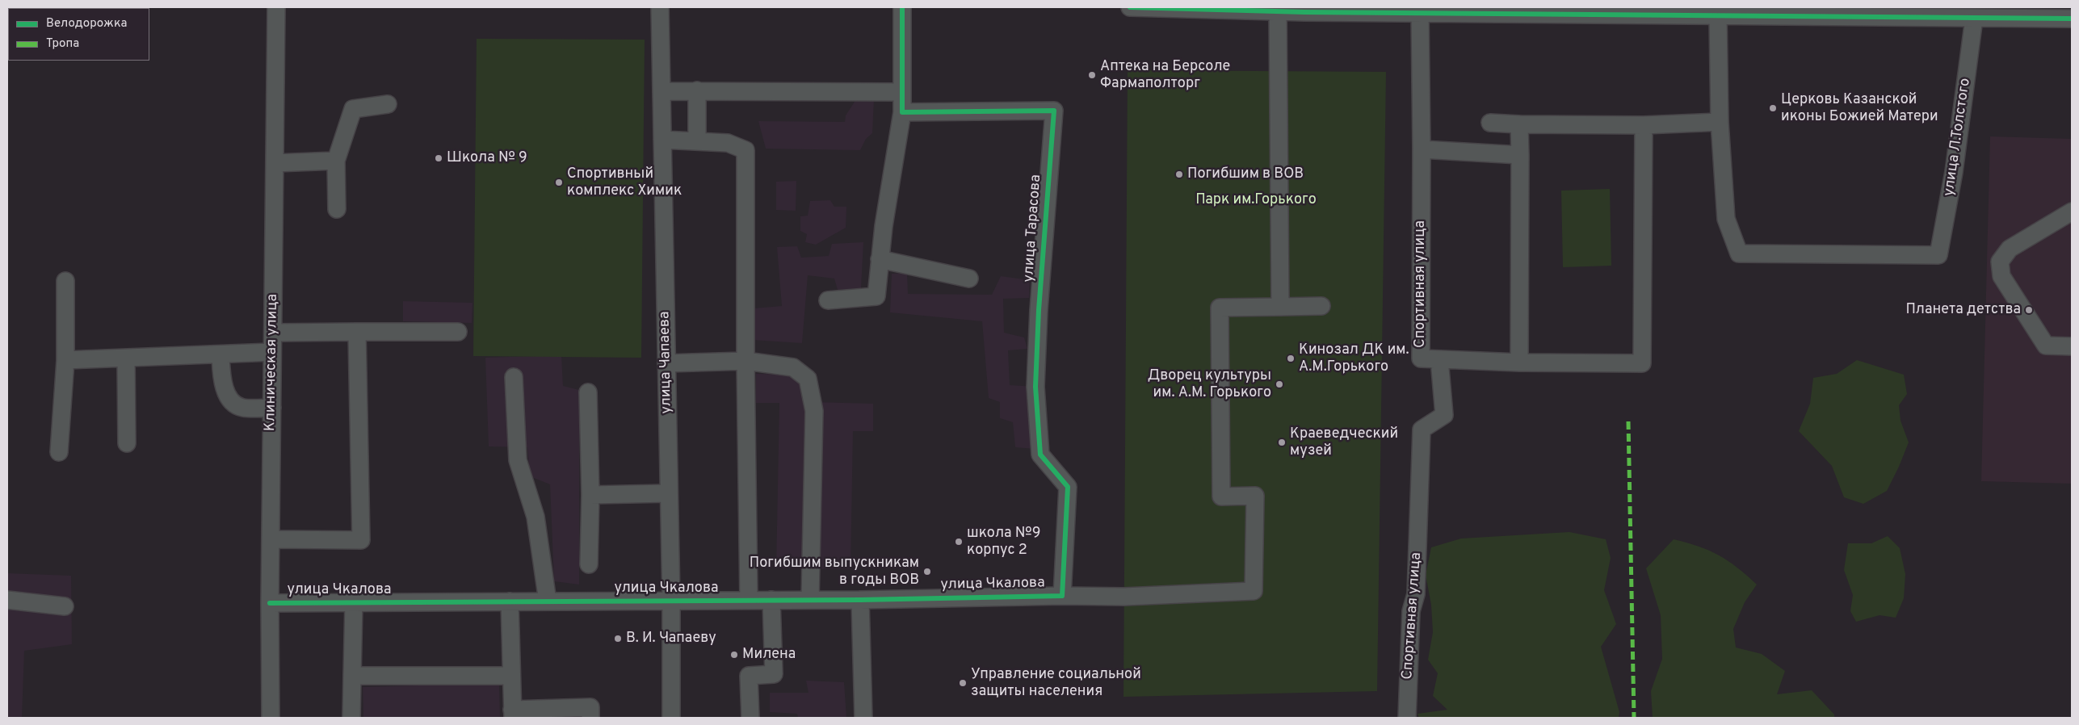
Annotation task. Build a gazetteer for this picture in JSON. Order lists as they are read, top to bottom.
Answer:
{
  "streets": {
    "street": [
      "улица Л.Толстого",
      "улица Тарасова",
      "Спортивная улица",
      "Клиническая улица",
      "улица Чапаева",
      "улица Чкалова"
    ]
  },
  "crossings": [
    ["улица Тарасова", "улица Чкалова"],
    ["Клиническая улица", "улица Чкалова"],
    ["улица Чапаева", "улица Чкалова"]
  ],
  "parks": ["Парк им.Горького"],
  "places": [
    "Аптека на Берсоле Фармаполторг",
    "Церковь Казанской иконы Божией Матери",
    "Школа № 9",
    "Погибшим в ВОВ",
    "Спортивный комплекс Химик",
    "Планета детства",
    "Кинозал ДК им. А.М.Горького",
    "Дворец культуры им. А.М. Горького",
    "Краеведческий музей",
    "школа №9 корпус 2",
    "Погибшим выпускникам в годы ВОВ",
    "В. И. Чапаеву",
    "Милена",
    "Управление социальной защиты населения"
  ],
  "legend": ["Велодорожка", "Тропа"]
}
